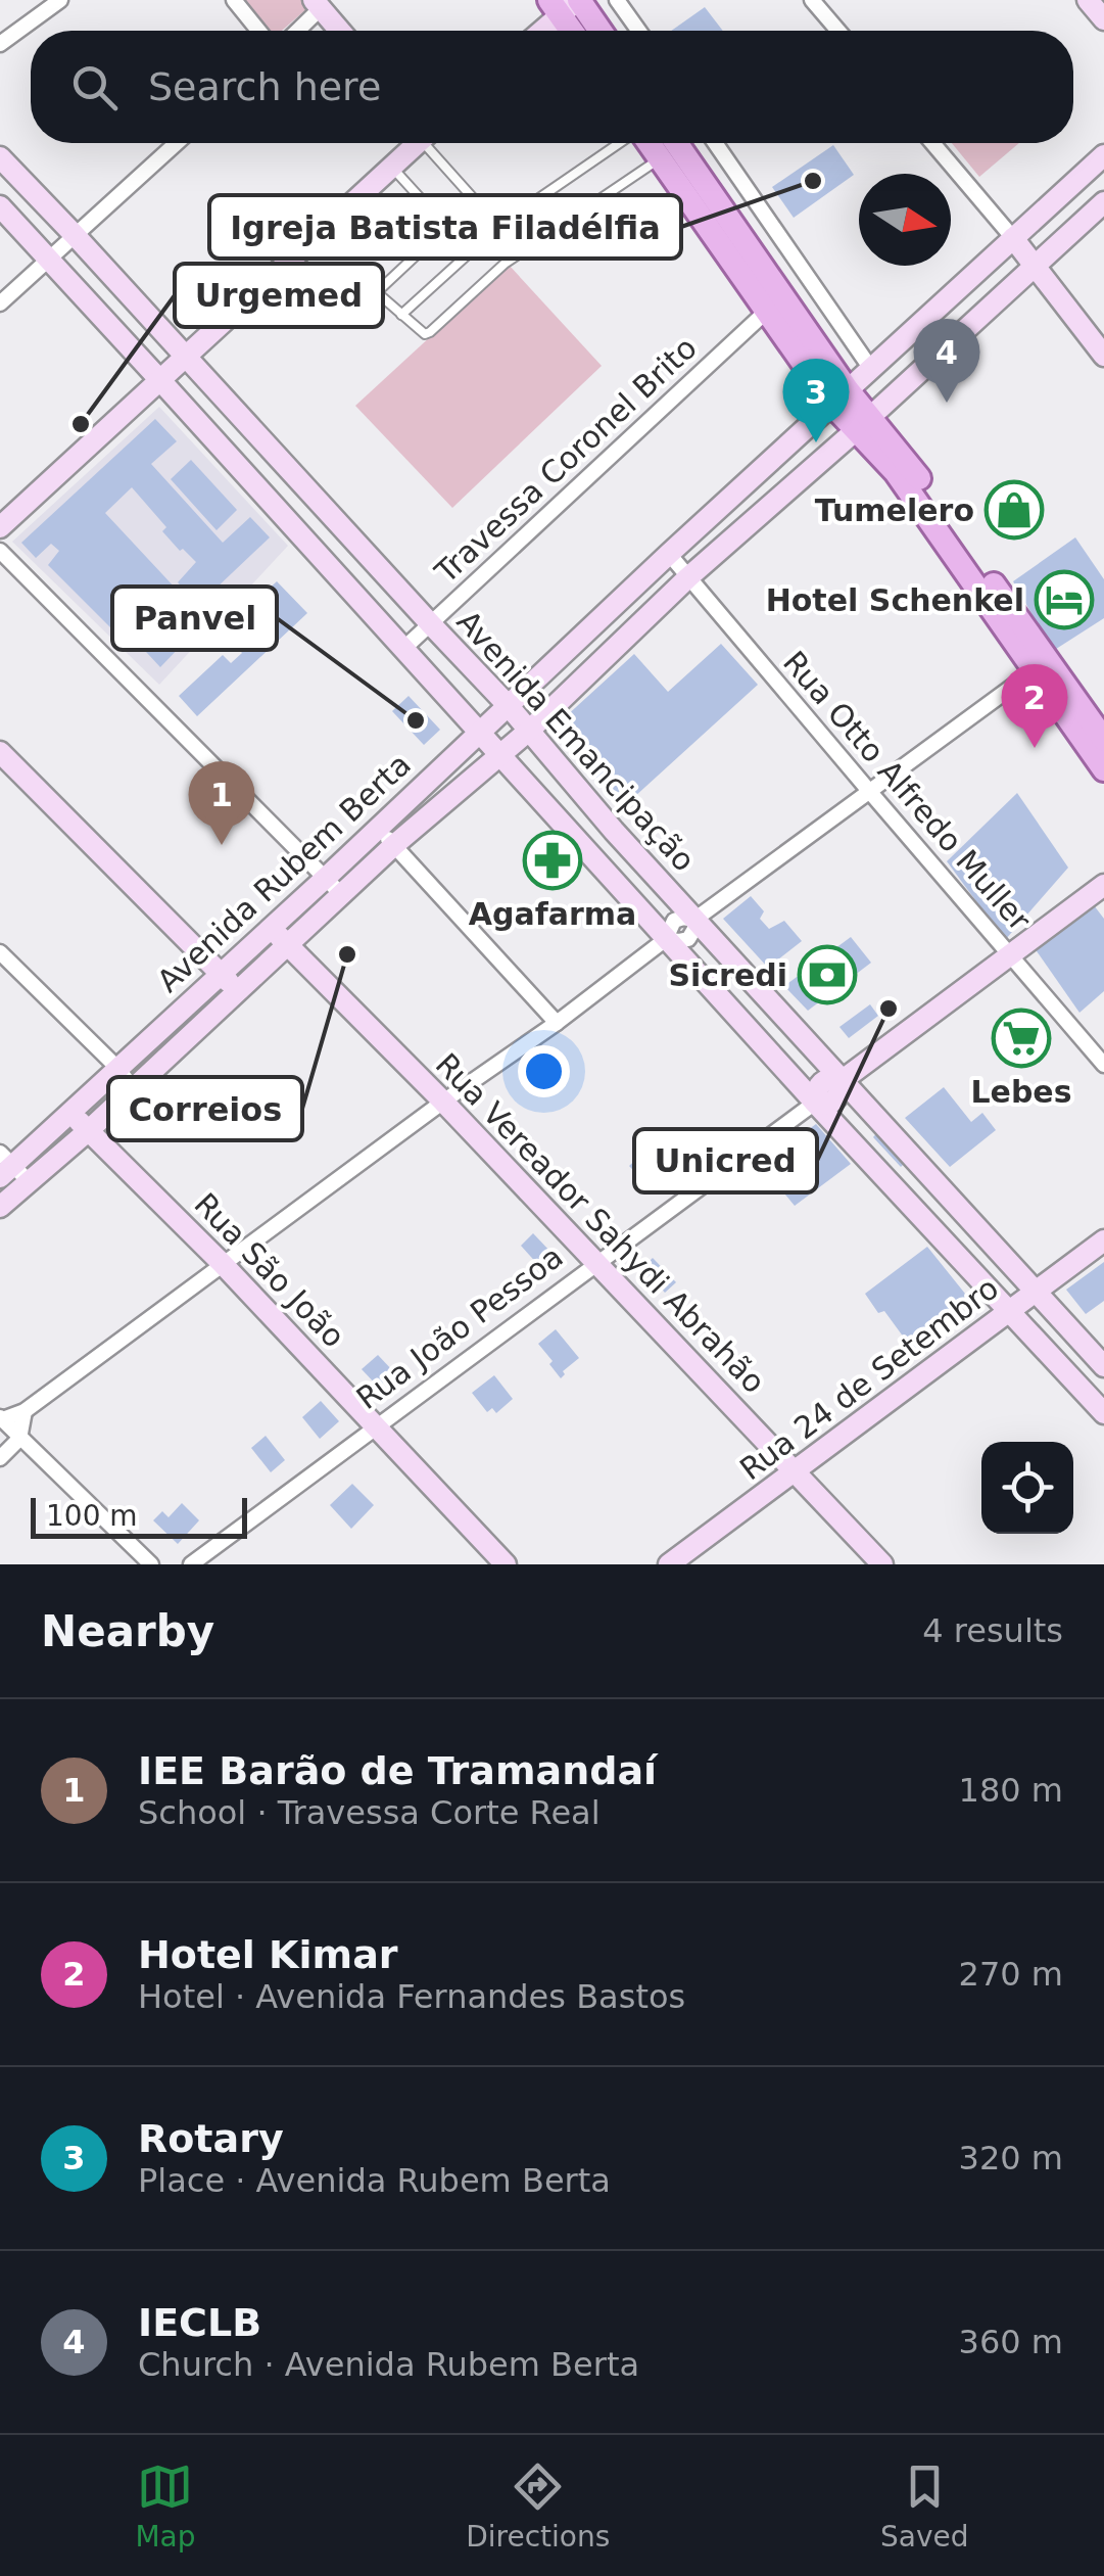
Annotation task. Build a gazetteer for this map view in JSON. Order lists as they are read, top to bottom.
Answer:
{
  "streets": {
    "main road": [
      "Avenida Emancipação",
      "Avenida Rubem Berta",
      "Rua Vereador Sahydi Abrahão",
      "Rua São João",
      "Rua João Pessoa",
      "Rua 24 de Setembro"
    ],
    "street": ["Travessa Coronel Brito", "Rua Otto Alfredo Muller"]
  },
  "crossings": [
    ["Travessa Coronel Brito", "Avenida Emancipação"],
    ["Avenida Emancipação", "Avenida Rubem Berta"],
    ["Avenida Emancipação", "Rua João Pessoa"],
    ["Avenida Emancipação", "Rua 24 de Setembro"],
    ["Rua Otto Alfredo Muller", "Avenida Rubem Berta"],
    ["Rua Otto Alfredo Muller", "Rua João Pessoa"],
    ["Avenida Rubem Berta", "Rua Vereador Sahydi Abrahão"],
    ["Avenida Rubem Berta", "Rua São João"],
    ["Rua Vereador Sahydi Abrahão", "Rua João Pessoa"],
    ["Rua Vereador Sahydi Abrahão", "Rua 24 de Setembro"],
    ["Rua São João", "Rua João Pessoa"]
  ],
  "places": {
    "other": [
      "Igreja Batista Filadélfia",
      "Urgemed",
      "Panvel",
      "Correios",
      "Unicred"
    ],
    "shop": ["Tumelero"],
    "hotel": ["Hotel Schenkel"],
    "pharmacy": ["Agafarma"],
    "bank": ["Sicredi"],
    "supermarket": ["Lebes"]
  },
  "scale_bar": "100 m",
  "north": "right",
  "page": {
    "search": "Search here",
    "pins": [
      "4",
      "3",
      "2",
      "1"
    ],
    "scale": "100 m",
    "heading": ["Nearby", "4 results"],
    "list": [
      {
        "mark": "1",
        "name": "IEE Barão de Tramandaí",
        "note": "School · Travessa Corte Real",
        "value": "180 m"
      },
      {
        "mark": "2",
        "name": "Hotel Kimar",
        "note": "Hotel · Avenida Fernandes Bastos",
        "value": "270 m"
      },
      {
        "mark": "3",
        "name": "Rotary",
        "note": "Place · Avenida Rubem Berta",
        "value": "320 m"
      },
      {
        "mark": "4",
        "name": "IECLB",
        "note": "Church · Avenida Rubem Berta",
        "value": "360 m"
      }
    ],
    "nav": ["Map", "Directions", "Saved"]
  }
}
